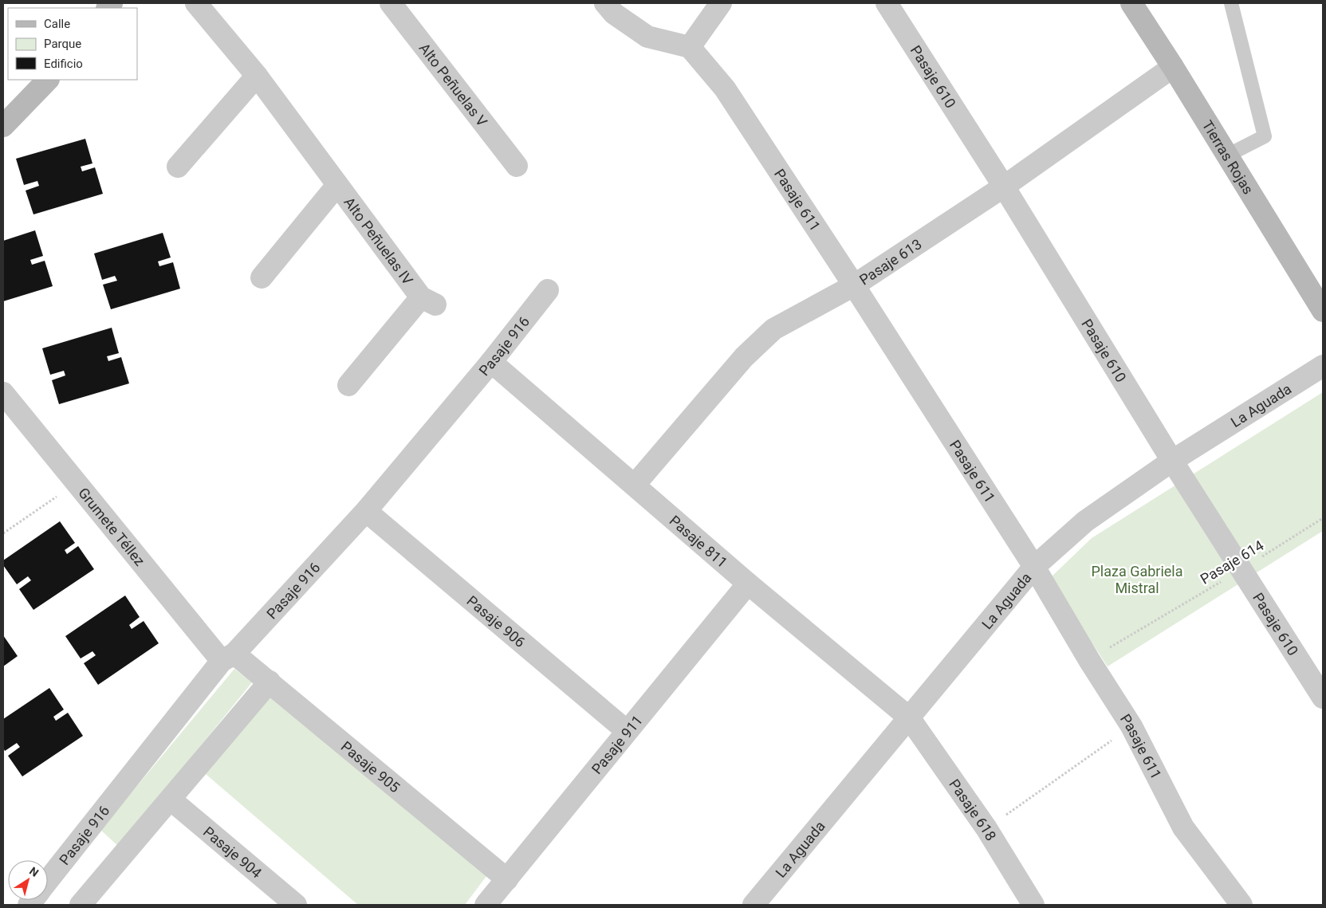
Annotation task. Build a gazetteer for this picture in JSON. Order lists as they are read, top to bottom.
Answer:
{
  "streets": {
    "main road": ["Tierras Rojas"],
    "street": [
      "Pasaje 610",
      "Alto Peñuelas V",
      "Pasaje 611",
      "Alto Peñuelas IV",
      "Pasaje 613",
      "Pasaje 916",
      "La Aguada",
      "Grumete Téllez",
      "Pasaje 811",
      "Pasaje 906",
      "Pasaje 911",
      "Pasaje 905",
      "Pasaje 618",
      "Pasaje 904"
    ],
    "path": ["Pasaje 614"]
  },
  "crossings": [
    ["Pasaje 610", "Pasaje 613"],
    ["Pasaje 610", "La Aguada"],
    ["Pasaje 610", "Pasaje 614"],
    ["Tierras Rojas", "Pasaje 613"],
    ["Pasaje 611", "Pasaje 613"],
    ["Pasaje 611", "La Aguada"],
    ["Pasaje 611", "Pasaje 614"],
    ["Pasaje 613", "Pasaje 811"],
    ["Pasaje 916", "Grumete Téllez"],
    ["Pasaje 916", "Pasaje 811"],
    ["Pasaje 916", "Pasaje 906"],
    ["Pasaje 916", "Pasaje 905"],
    ["La Aguada", "Pasaje 811"],
    ["La Aguada", "Pasaje 618"],
    ["Grumete Téllez", "Pasaje 905"],
    ["Pasaje 811", "Pasaje 911"],
    ["Pasaje 811", "Pasaje 618"],
    ["Pasaje 906", "Pasaje 911"],
    ["Pasaje 911", "Pasaje 905"]
  ],
  "parks": ["Plaza Gabriela Mistral"],
  "legend": ["Calle", "Parque", "Edificio"],
  "north": "top right"
}
